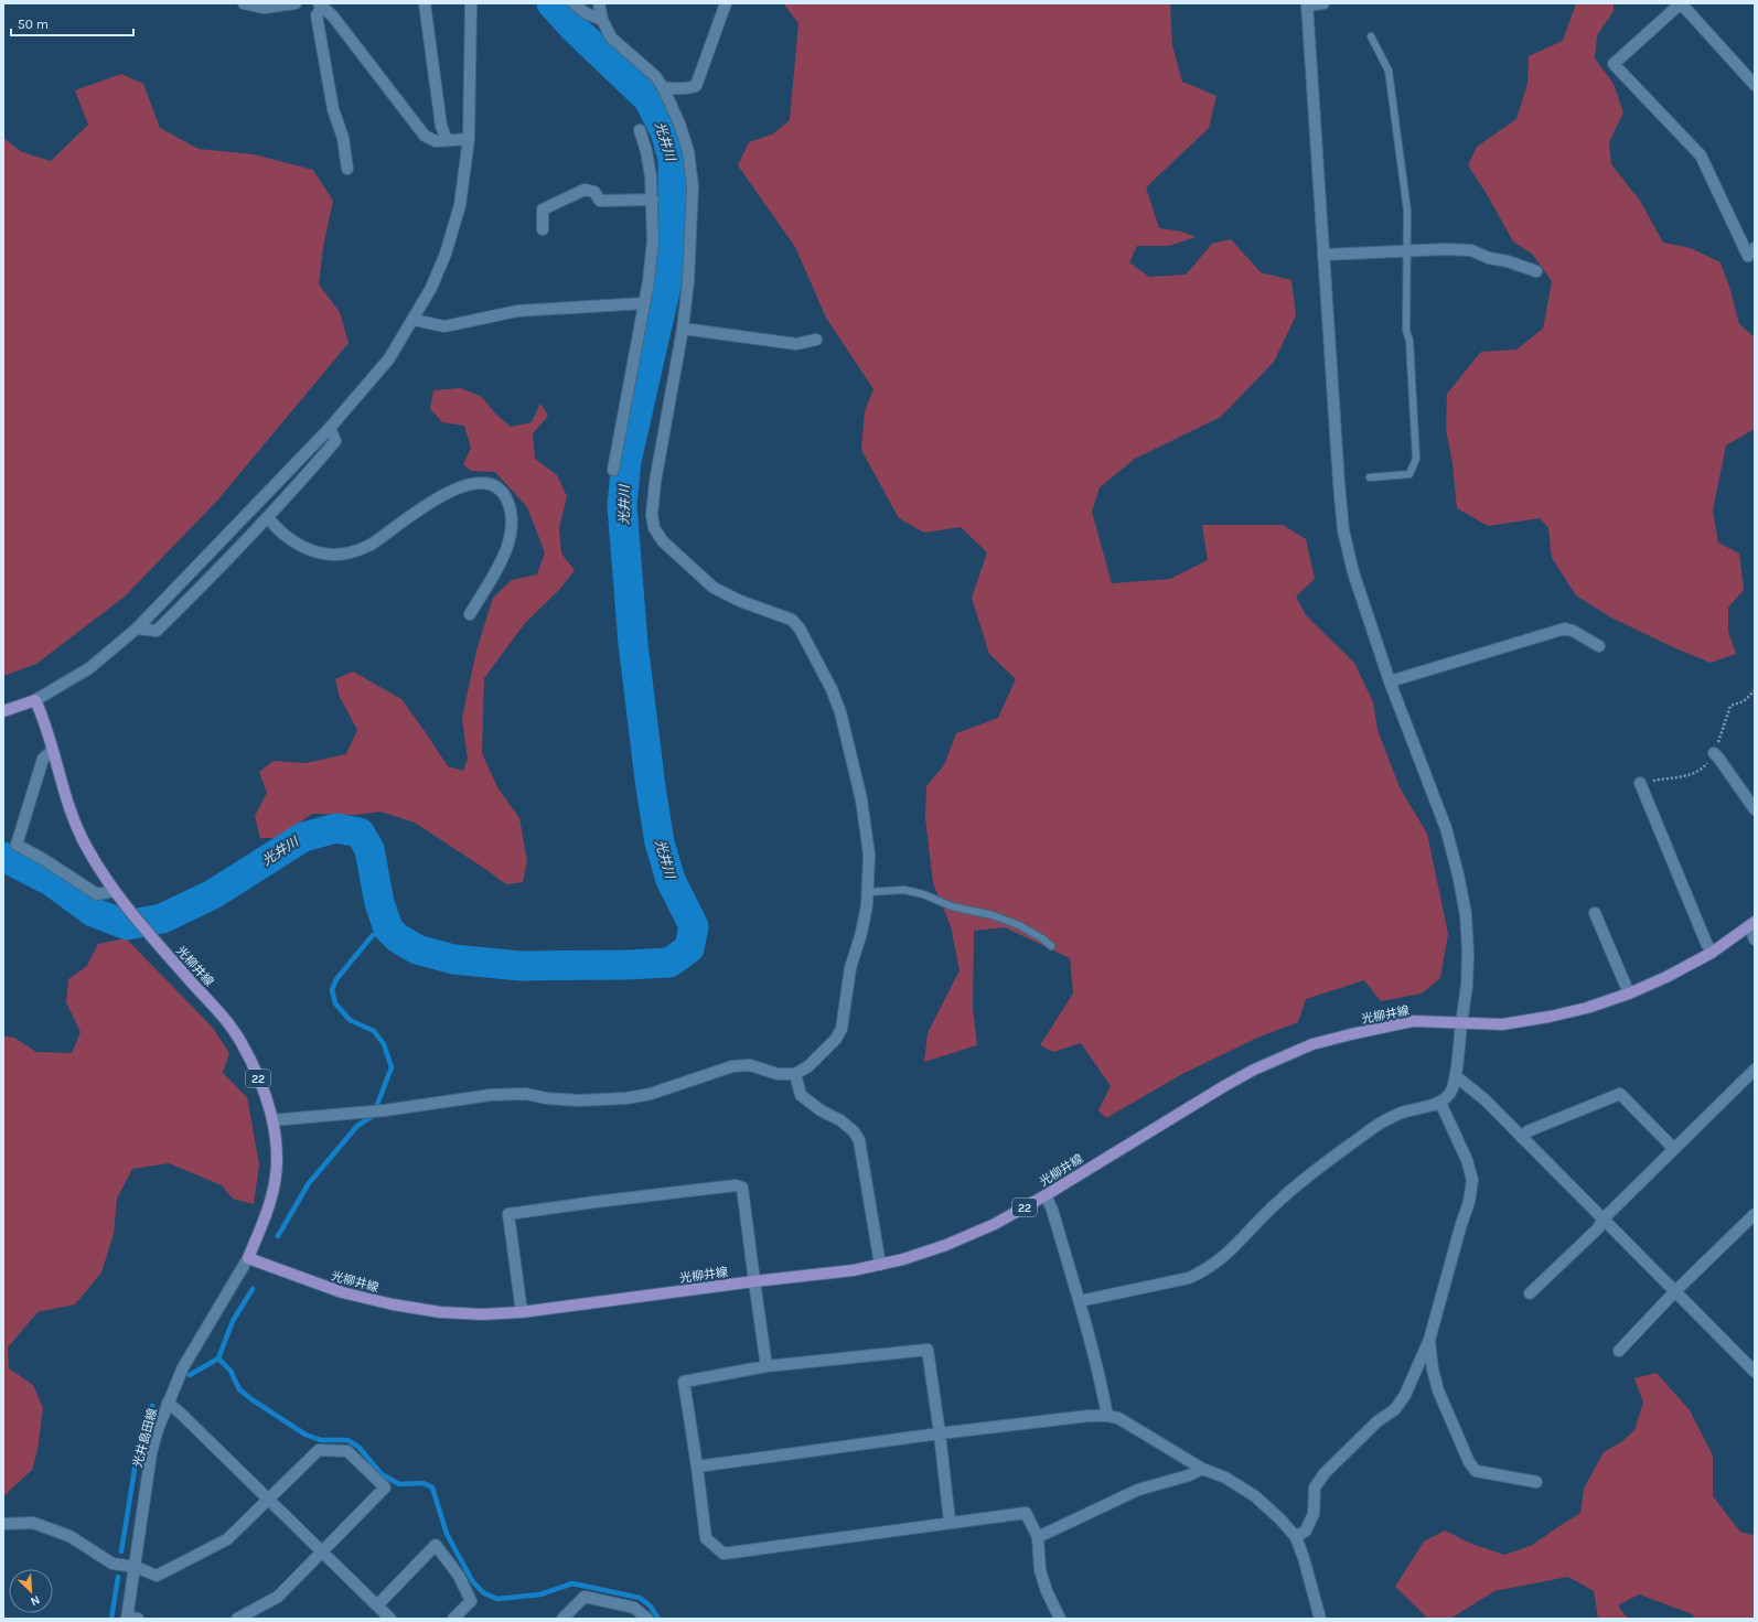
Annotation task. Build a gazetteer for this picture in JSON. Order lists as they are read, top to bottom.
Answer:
{
  "streets": {
    "main road": ["光柳井線", "22"],
    "street": ["光井島田線"]
  },
  "crossings": [
    ["光柳井線", "光井島田線"]
  ],
  "water": ["光井川"],
  "scale_bar": "50 m",
  "north": "bottom right"
}
